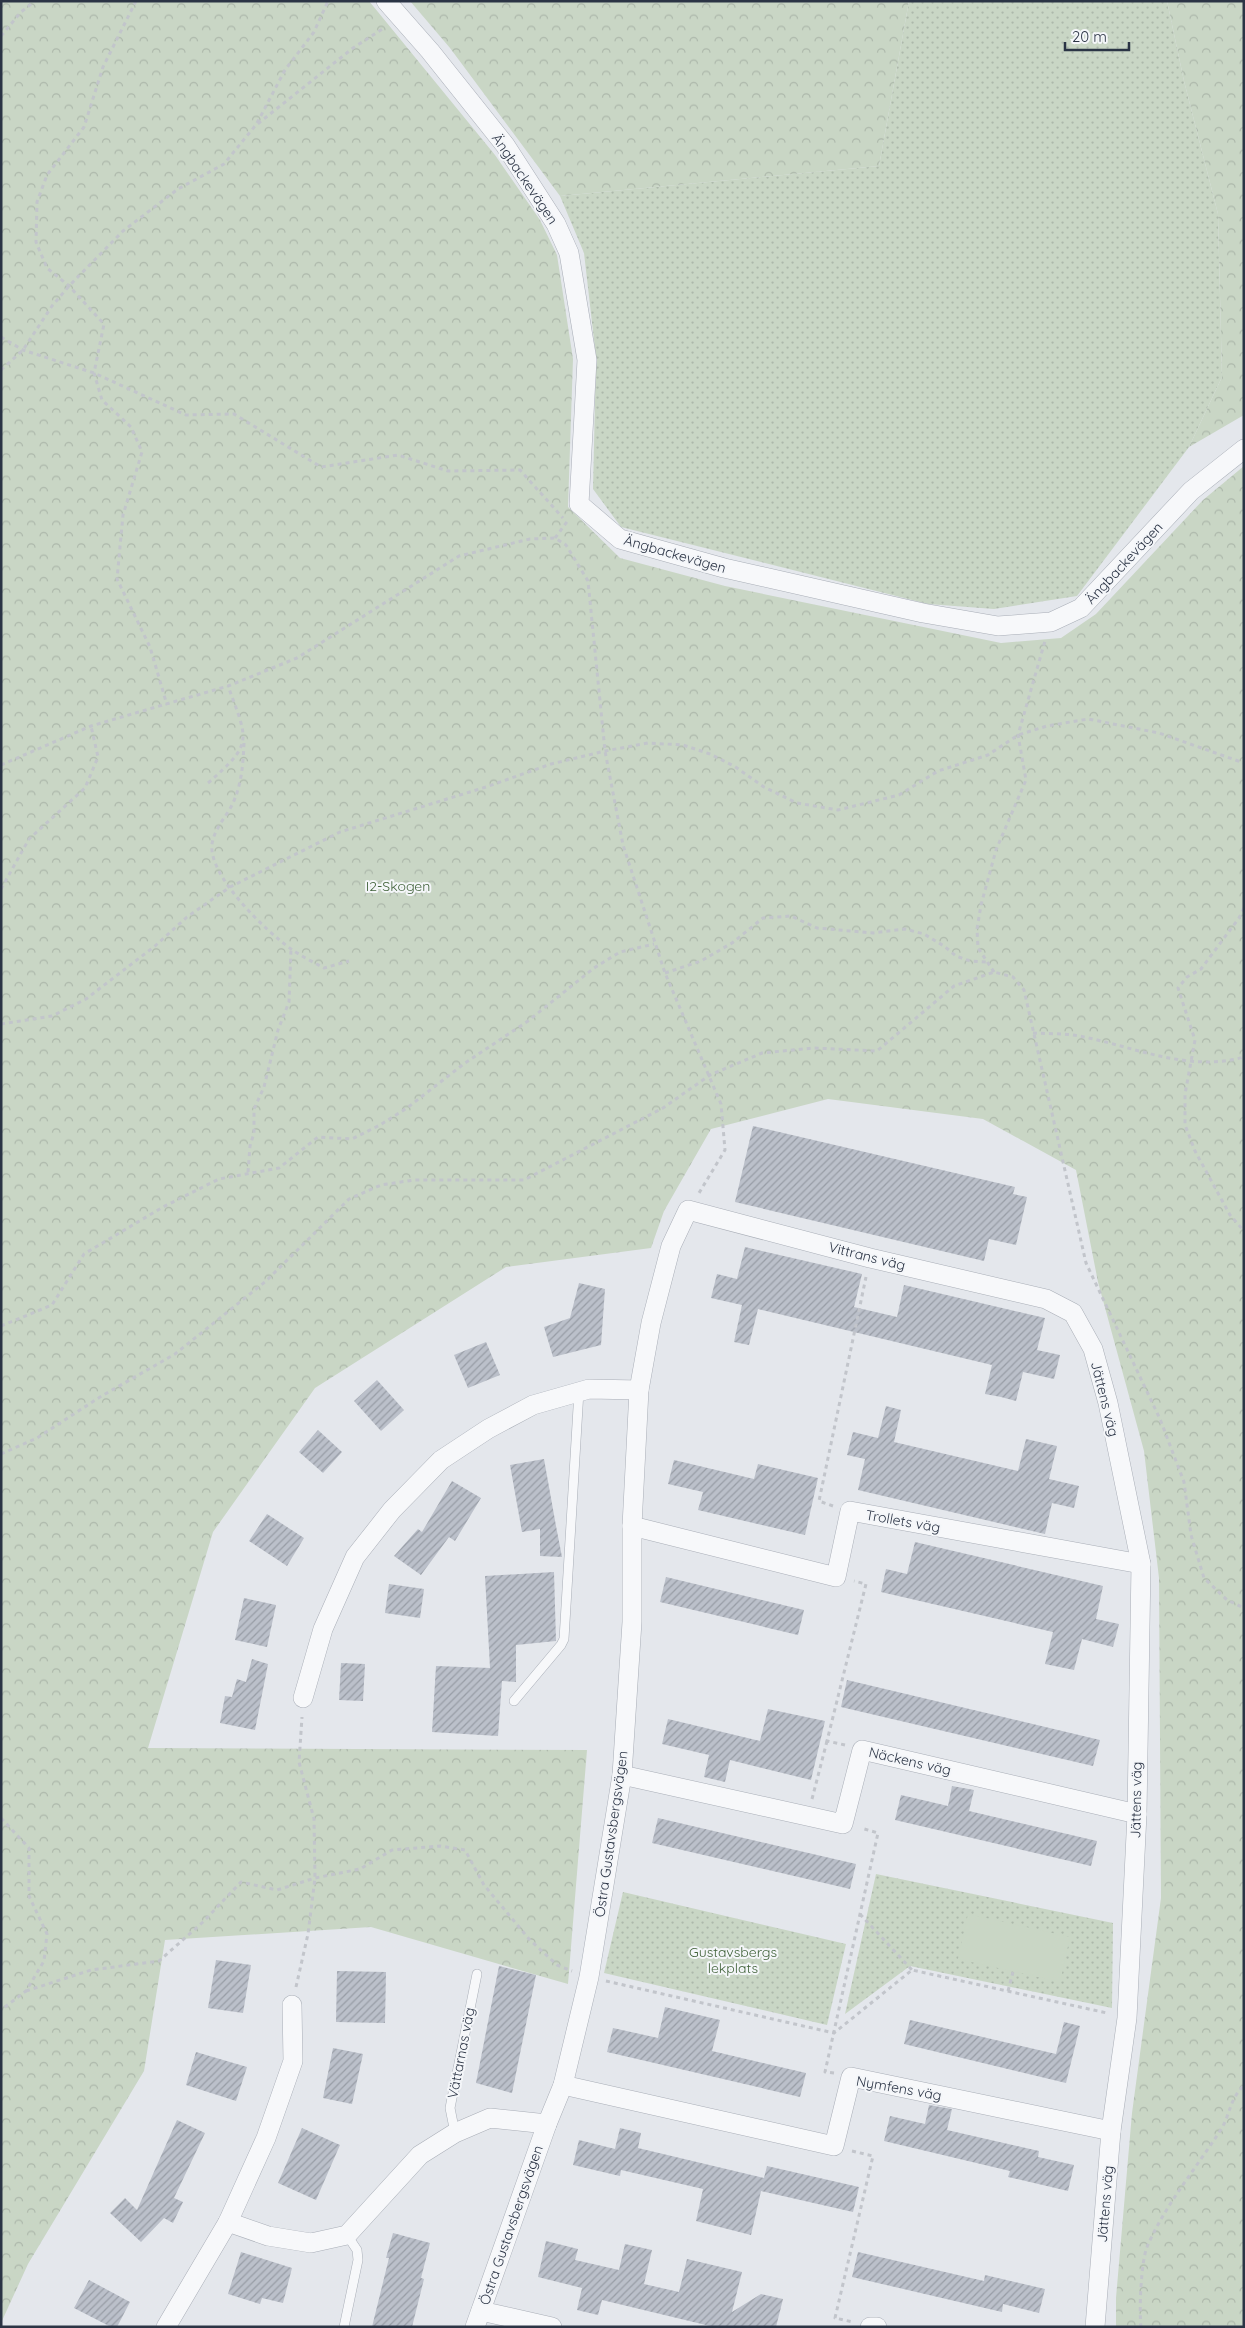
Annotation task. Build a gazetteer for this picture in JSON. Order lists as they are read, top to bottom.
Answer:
{
  "streets": {
    "street": [
      "Ängbackevägen",
      "Vittrans väg",
      "Jättens väg",
      "Trollets väg",
      "Näckens väg",
      "Östra Gustavsbergsvägen",
      "Nymfens väg"
    ],
    "lane": ["Vättarnas väg"]
  },
  "crossings": [
    ["Vittrans väg", "Jättens väg"],
    ["Vittrans väg", "Östra Gustavsbergsvägen"],
    ["Jättens väg", "Trollets väg"],
    ["Jättens väg", "Näckens väg"],
    ["Jättens väg", "Nymfens väg"]
  ],
  "parks": ["I2-Skogen", "Gustavsbergs lekplats"],
  "scale_bar": "20 m"
}
